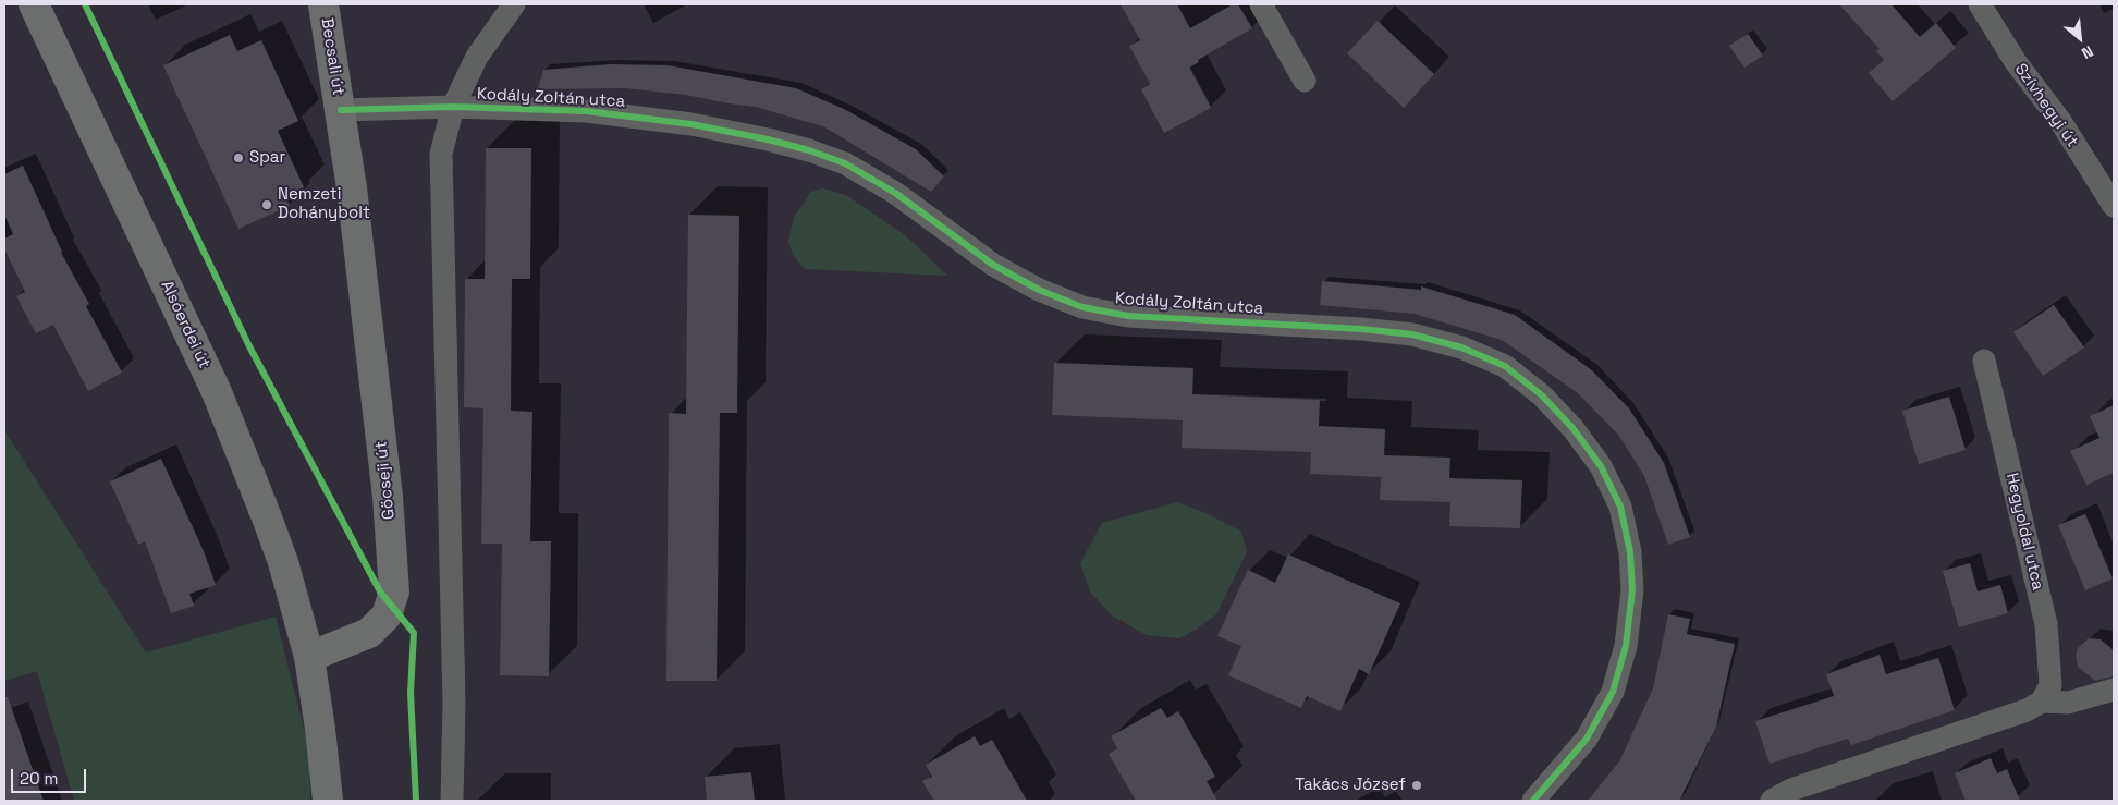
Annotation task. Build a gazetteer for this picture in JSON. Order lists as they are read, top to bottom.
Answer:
{
  "streets": {
    "main road": ["Becsali út", "Alsóerdei út", "Göcseji út"],
    "street": ["Kodály Zoltán utca", "Szívhegyi út", "Hegyoldal utca"]
  },
  "crossings": [
    ["Becsali út", "Kodály Zoltán utca"],
    ["Becsali út", "Göcseji út"],
    ["Kodály Zoltán utca", "Göcseji út"],
    ["Alsóerdei út", "Göcseji út"]
  ],
  "places": ["Spar", "Nemzeti Dohánybolt", "Takács József"],
  "scale_bar": "20 m",
  "north": "bottom right"
}
